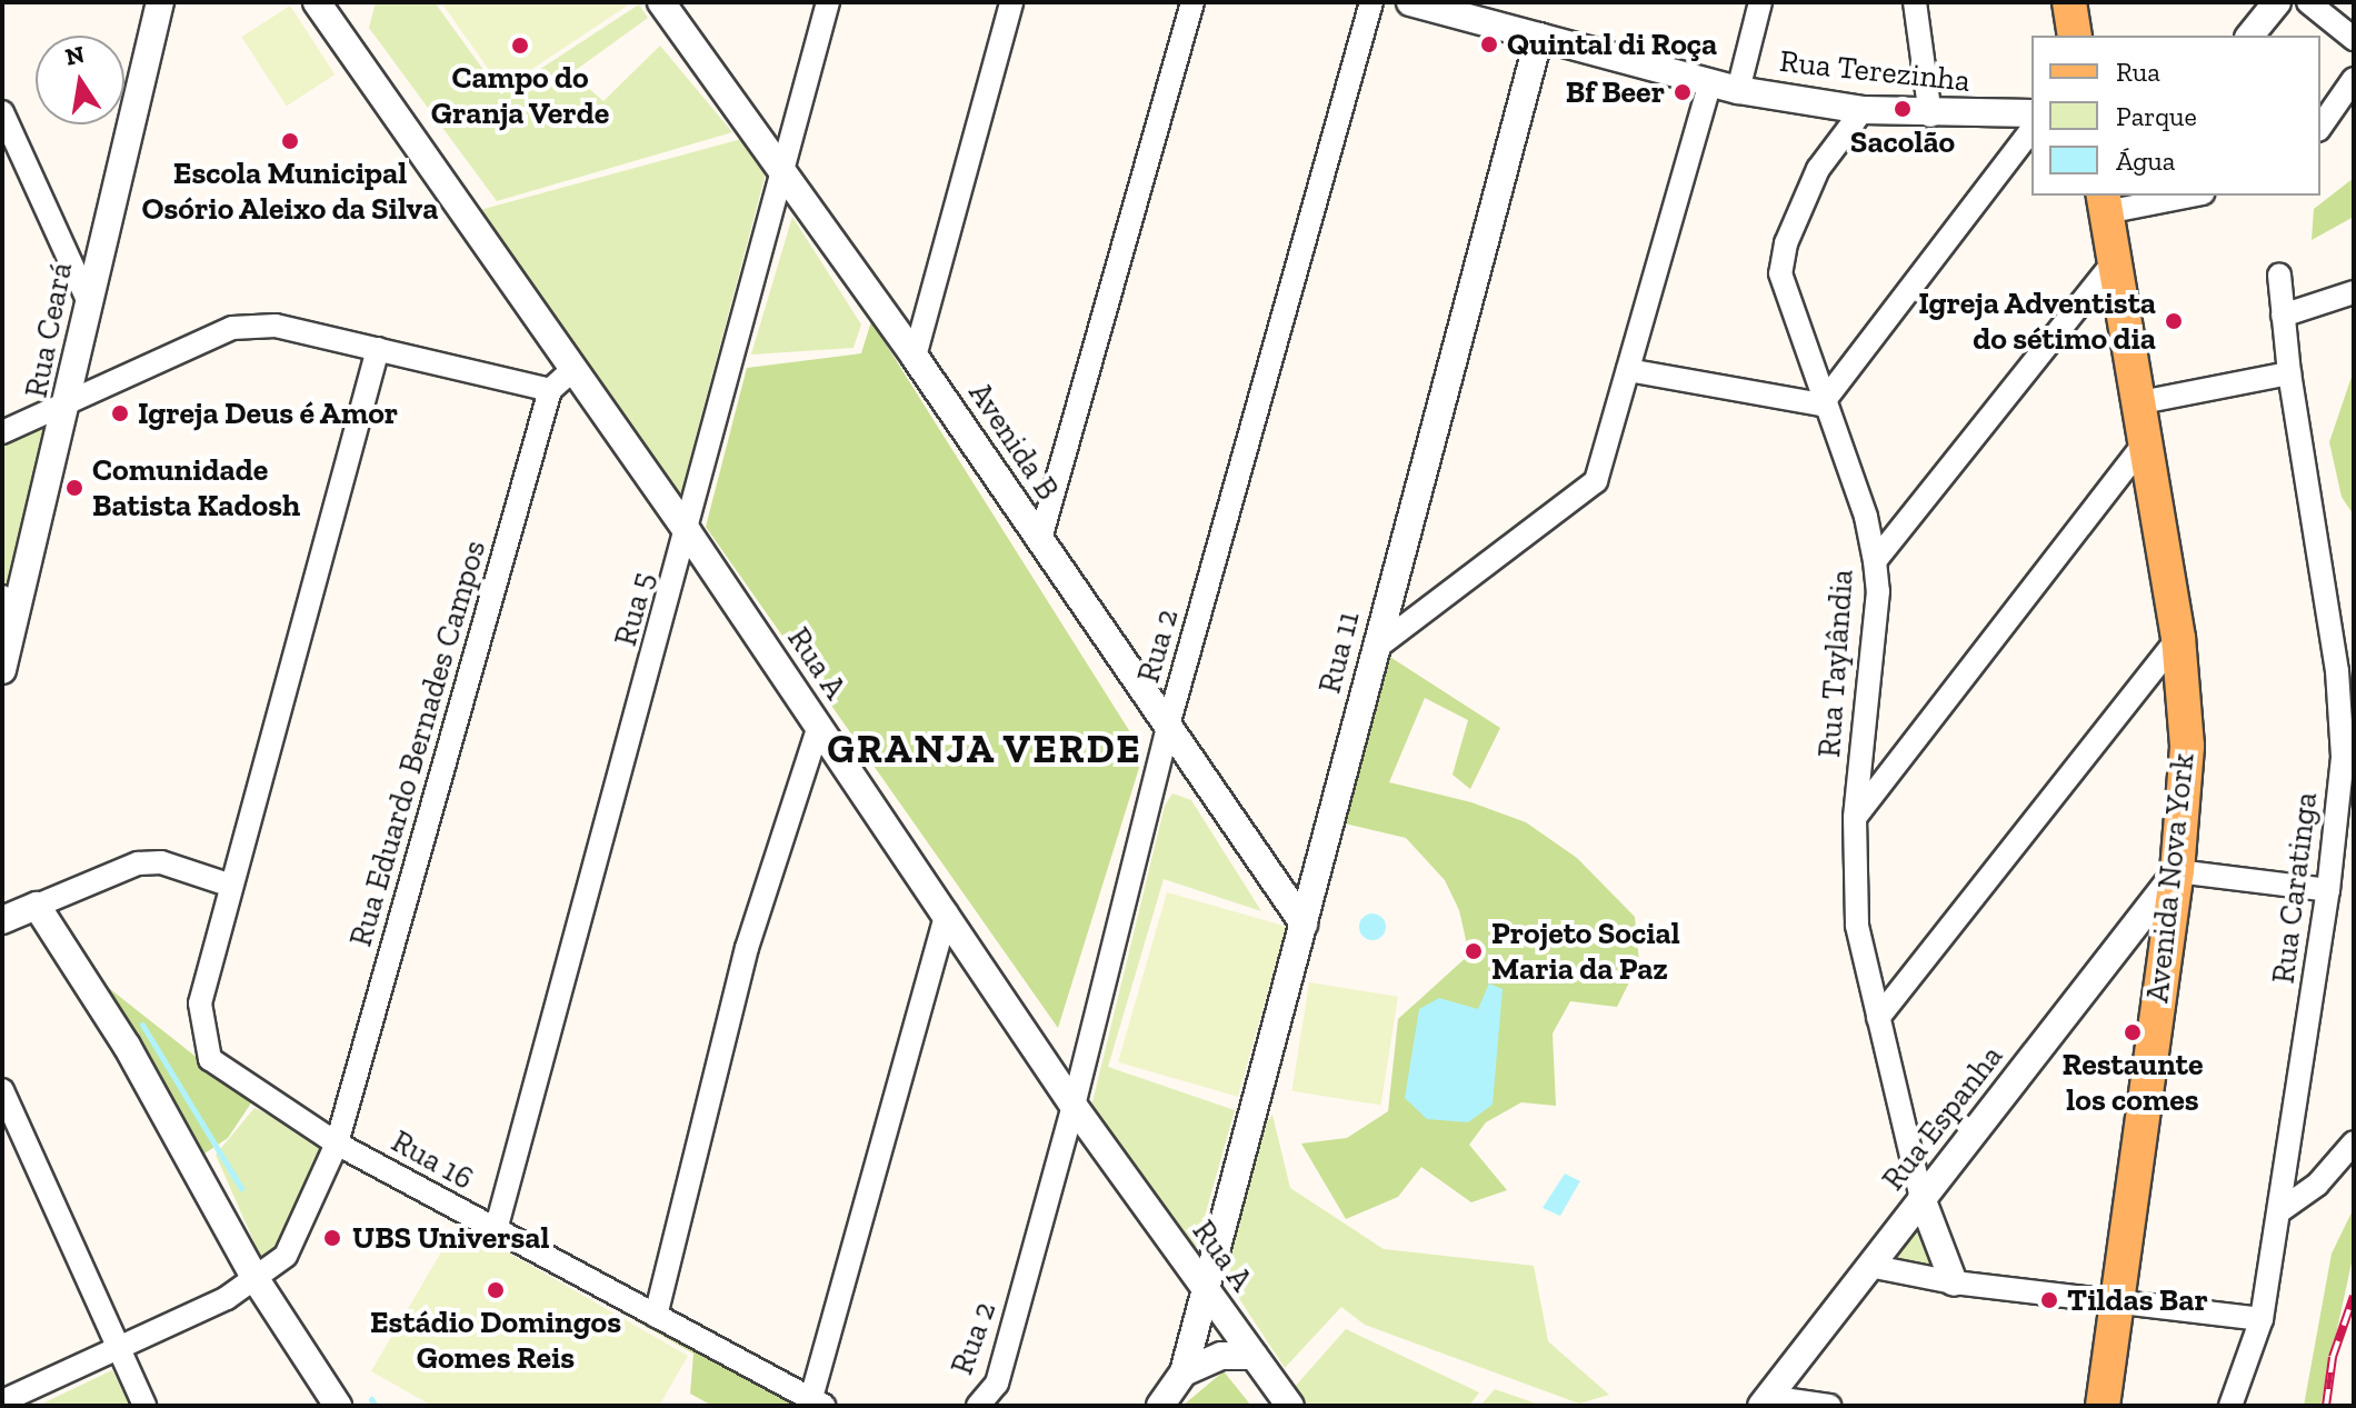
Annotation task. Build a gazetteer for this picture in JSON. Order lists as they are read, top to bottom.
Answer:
{
  "streets": {
    "main road": ["Avenida Nova York"],
    "street": [
      "Rua Terezinha",
      "Rua Ceará",
      "Avenida B",
      "Rua 5",
      "Rua 2",
      "Rua 11",
      "Rua A",
      "Rua Taylândia",
      "Rua Eduardo Bernades Campos",
      "Rua Caratinga",
      "Rua Espanha",
      "Rua 16"
    ]
  },
  "crossings": [
    ["Rua Terezinha", "Rua 11"],
    ["Rua Terezinha", "Rua Taylândia"],
    ["Avenida B", "Rua 5"],
    ["Avenida B", "Rua 2"],
    ["Avenida B", "Rua 11"],
    ["Rua 5", "Rua A"],
    ["Rua 5", "Rua 16"],
    ["Rua 2", "Rua A"],
    ["Rua 11", "Rua A"],
    ["Rua Taylândia", "Rua Espanha"],
    ["Rua Eduardo Bernades Campos", "Rua 16"],
    ["Avenida Nova York", "Rua Espanha"]
  ],
  "districts": ["GRANJA VERDE"],
  "places": [
    "Quintal di Roça",
    "Campo do Granja Verde",
    "Bf Beer",
    "Sacolão",
    "Escola Municipal Osório Aleixo da Silva",
    "Igreja Adventista do sétimo dia",
    "Igreja Deus é Amor",
    "Comunidade Batista Kadosh",
    "Projeto Social Maria da Paz",
    "Restaunte los comes",
    "UBS Universal",
    "Estádio Domingos Gomes Reis",
    "Tildas Bar"
  ],
  "legend": ["Rua", "Parque", "Água"],
  "north": "top"
}
